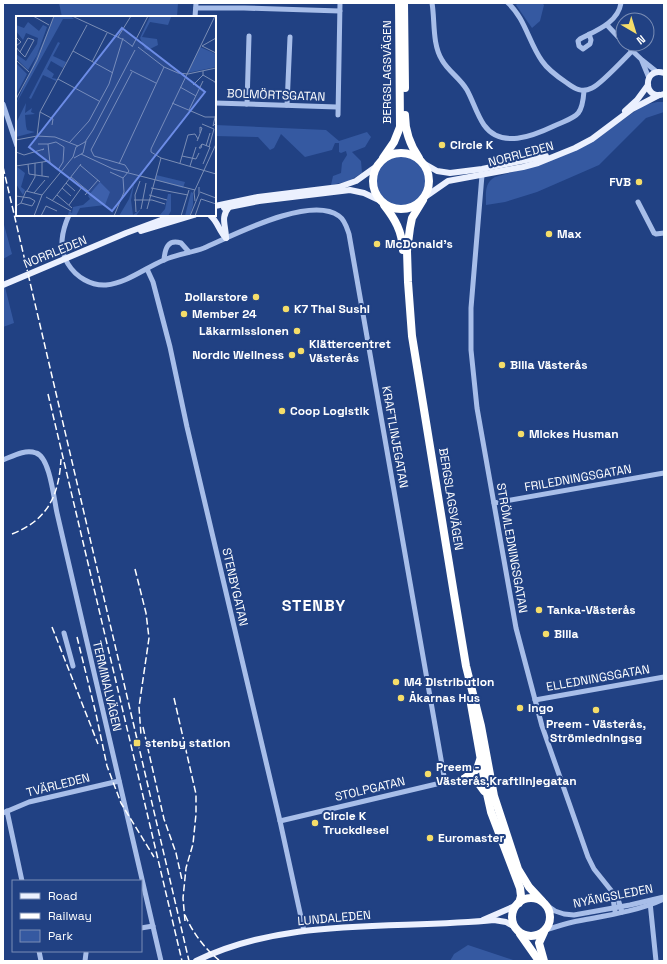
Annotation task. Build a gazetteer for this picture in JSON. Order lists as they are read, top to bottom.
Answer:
{
  "streets": {
    "highway": ["BERGSLAGSVÄGEN"],
    "main road": ["NORRLEDEN", "LUNDALEDEN"],
    "street": [
      "BOLMÖRTSGATAN",
      "KRAFTLINJEGATAN",
      "FRILEDNINGSGATAN",
      "STRÖMLEDNINGSGATAN",
      "STENBYGATAN",
      "ELLEDNINGSGATAN",
      "TERMINALVÄGEN",
      "TVÄRLEDEN",
      "STOLPGATAN",
      "NYÄNGSLEDEN"
    ]
  },
  "crossings": [
    ["BERGSLAGSVÄGEN", "NORRLEDEN"],
    ["BERGSLAGSVÄGEN", "NYÄNGSLEDEN"],
    ["BERGSLAGSVÄGEN", "LUNDALEDEN"],
    ["NORRLEDEN", "STRÖMLEDNINGSGATAN"],
    ["KRAFTLINJEGATAN", "STOLPGATAN"],
    ["FRILEDNINGSGATAN", "STRÖMLEDNINGSGATAN"],
    ["STRÖMLEDNINGSGATAN", "ELLEDNINGSGATAN"],
    ["STRÖMLEDNINGSGATAN", "NYÄNGSLEDEN"],
    ["STENBYGATAN", "STOLPGATAN"],
    ["STENBYGATAN", "LUNDALEDEN"],
    ["TERMINALVÄGEN", "TVÄRLEDEN"],
    ["NYÄNGSLEDEN", "LUNDALEDEN"]
  ],
  "districts": ["STENBY"],
  "places": {
    "other": [
      "Circle K",
      "FVB",
      "Max",
      "McDonald's",
      "Dollarstore",
      "K7 Thai Sushi",
      "Member 24",
      "Läkarmissionen",
      "Klättercentret Västerås",
      "Nordic Wellness",
      "Bilia Västerås",
      "Coop Logistik",
      "Mickes Husman",
      "Tanka-Västerås",
      "Bilia",
      "M4 Distribution",
      "Åkarnas Hus",
      "Ingo",
      "Preem - Västerås, Strömledningsg",
      "Preem - Västerås,Kraftlinjegatan",
      "Circle K Truckdiesel",
      "Euromaster"
    ],
    "transit": ["stenby station"]
  },
  "legend": ["Road", "Railway", "Park"],
  "north": "bottom right"
}
